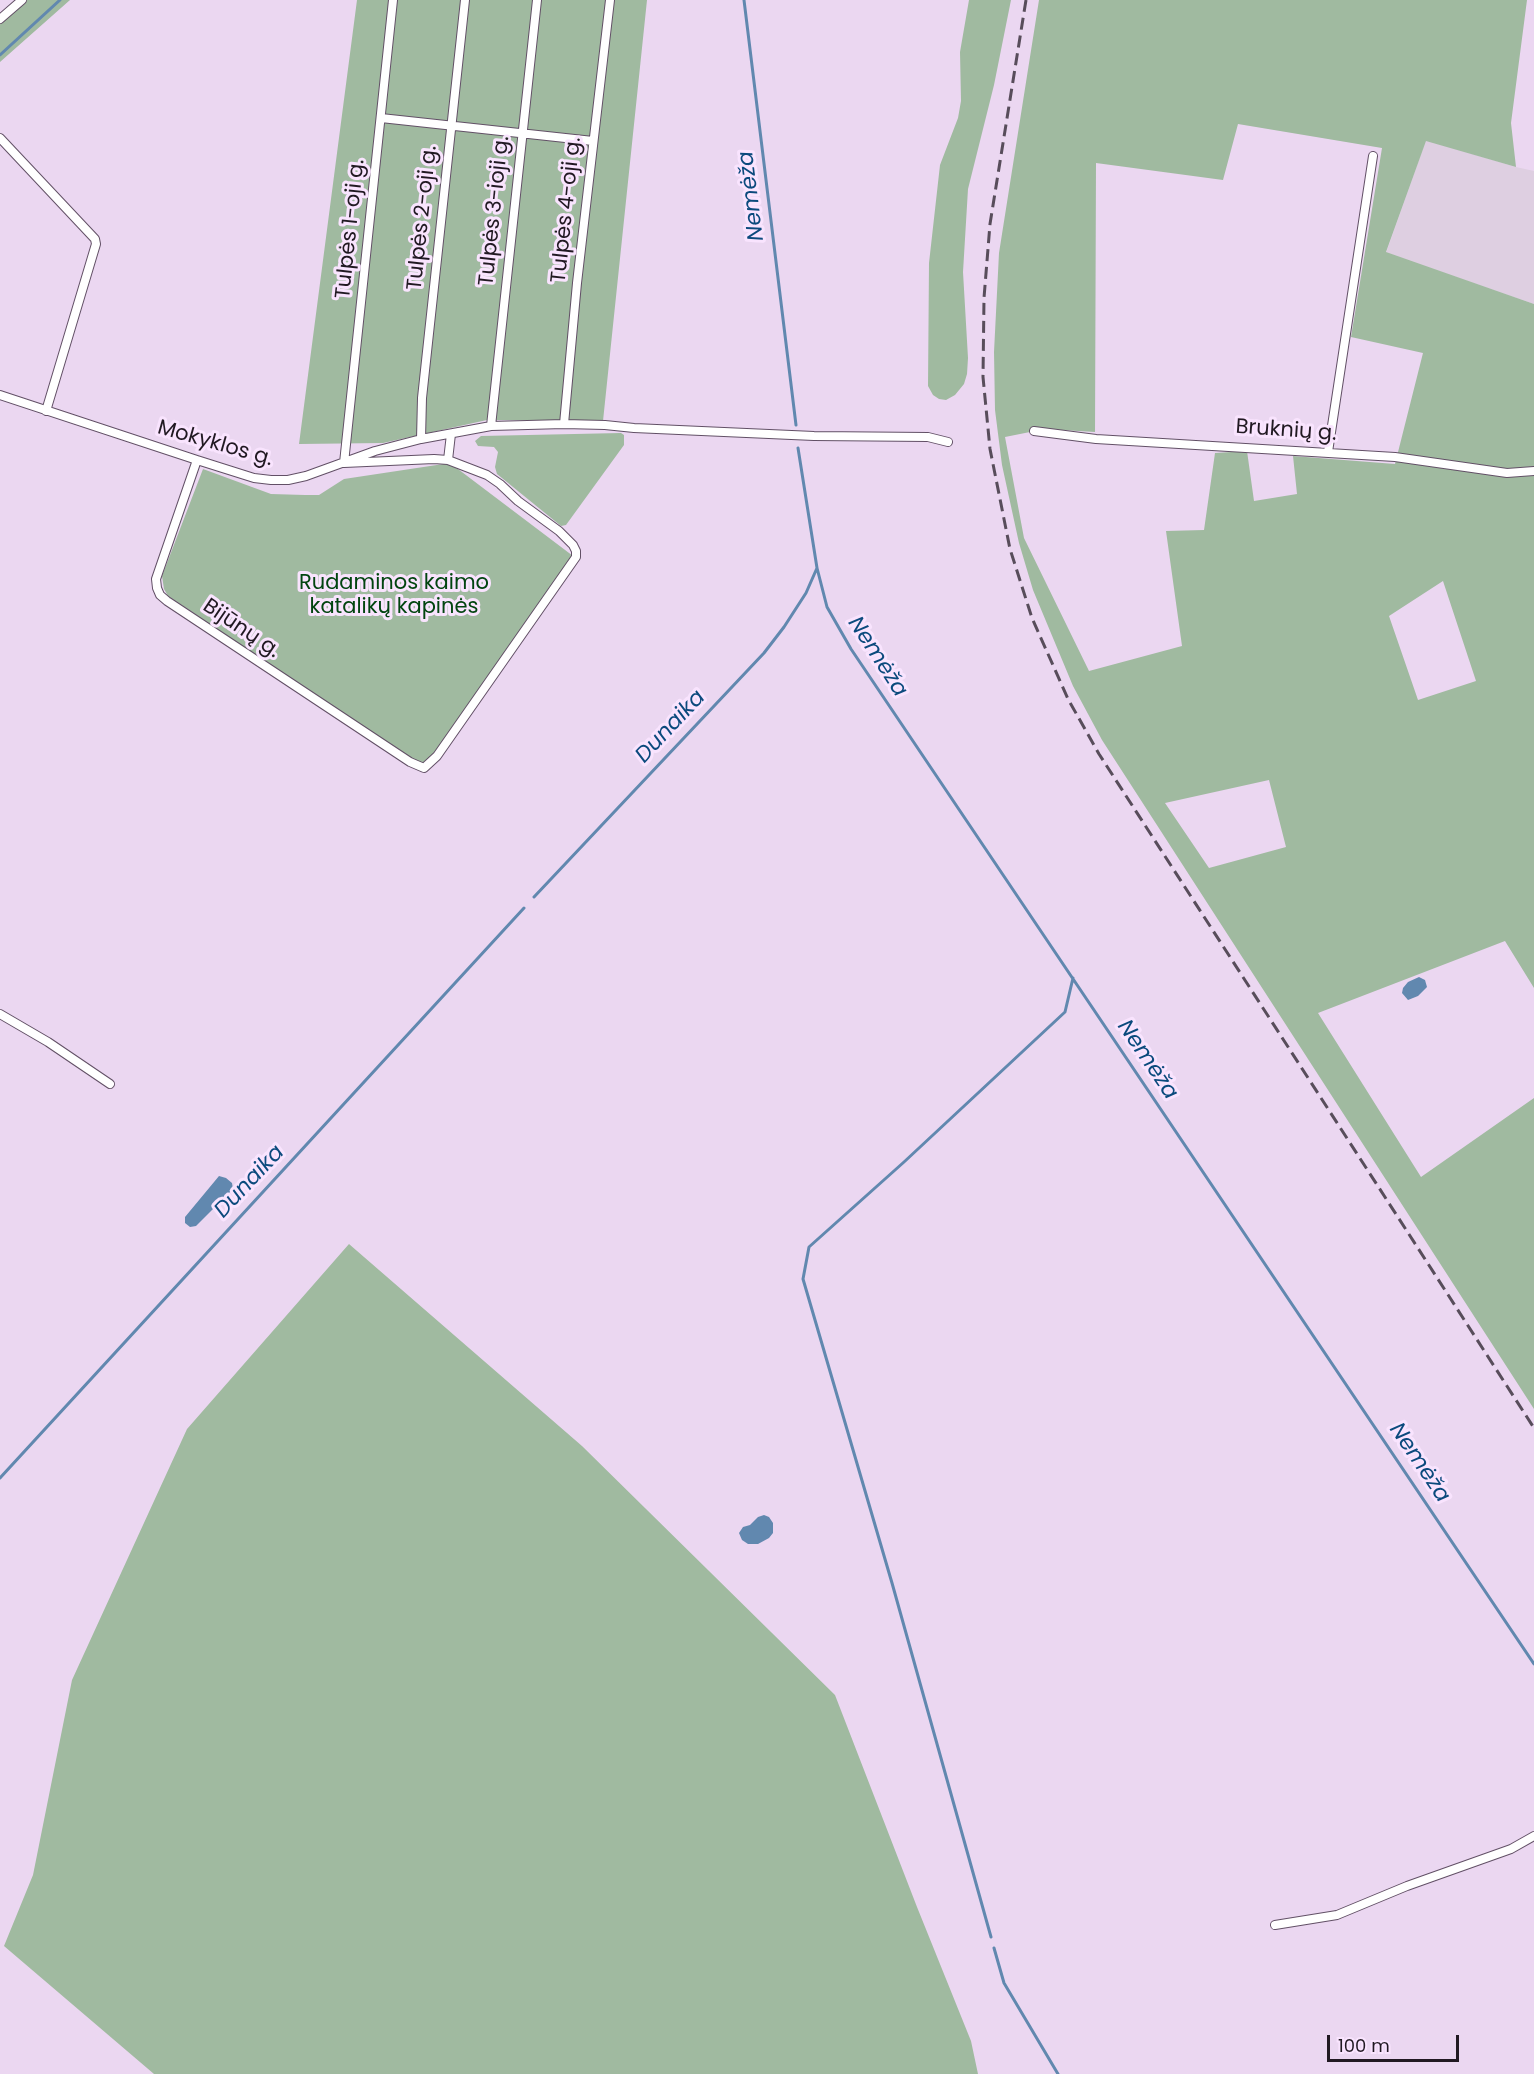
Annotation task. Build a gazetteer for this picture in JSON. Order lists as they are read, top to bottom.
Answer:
{
  "streets": {
    "street": [
      "Tulpės 4-oji g.",
      "Tulpės 3-ioji g.",
      "Tulpės 2-oji g.",
      "Tulpės 1-oji g.",
      "Bruknių g.",
      "Mokyklos g.",
      "Bijūnų g."
    ]
  },
  "crossings": [
    ["Tulpės 4-oji g.", "Mokyklos g."],
    ["Tulpės 3-ioji g.", "Mokyklos g."],
    ["Tulpės 2-oji g.", "Mokyklos g."],
    ["Tulpės 1-oji g.", "Mokyklos g."],
    ["Mokyklos g.", "Bijūnų g."]
  ],
  "water": ["Nemėža", "Dunaika"],
  "parks": ["Rudaminos kaimo katalikų kapinės"],
  "scale_bar": "100 m"
}
